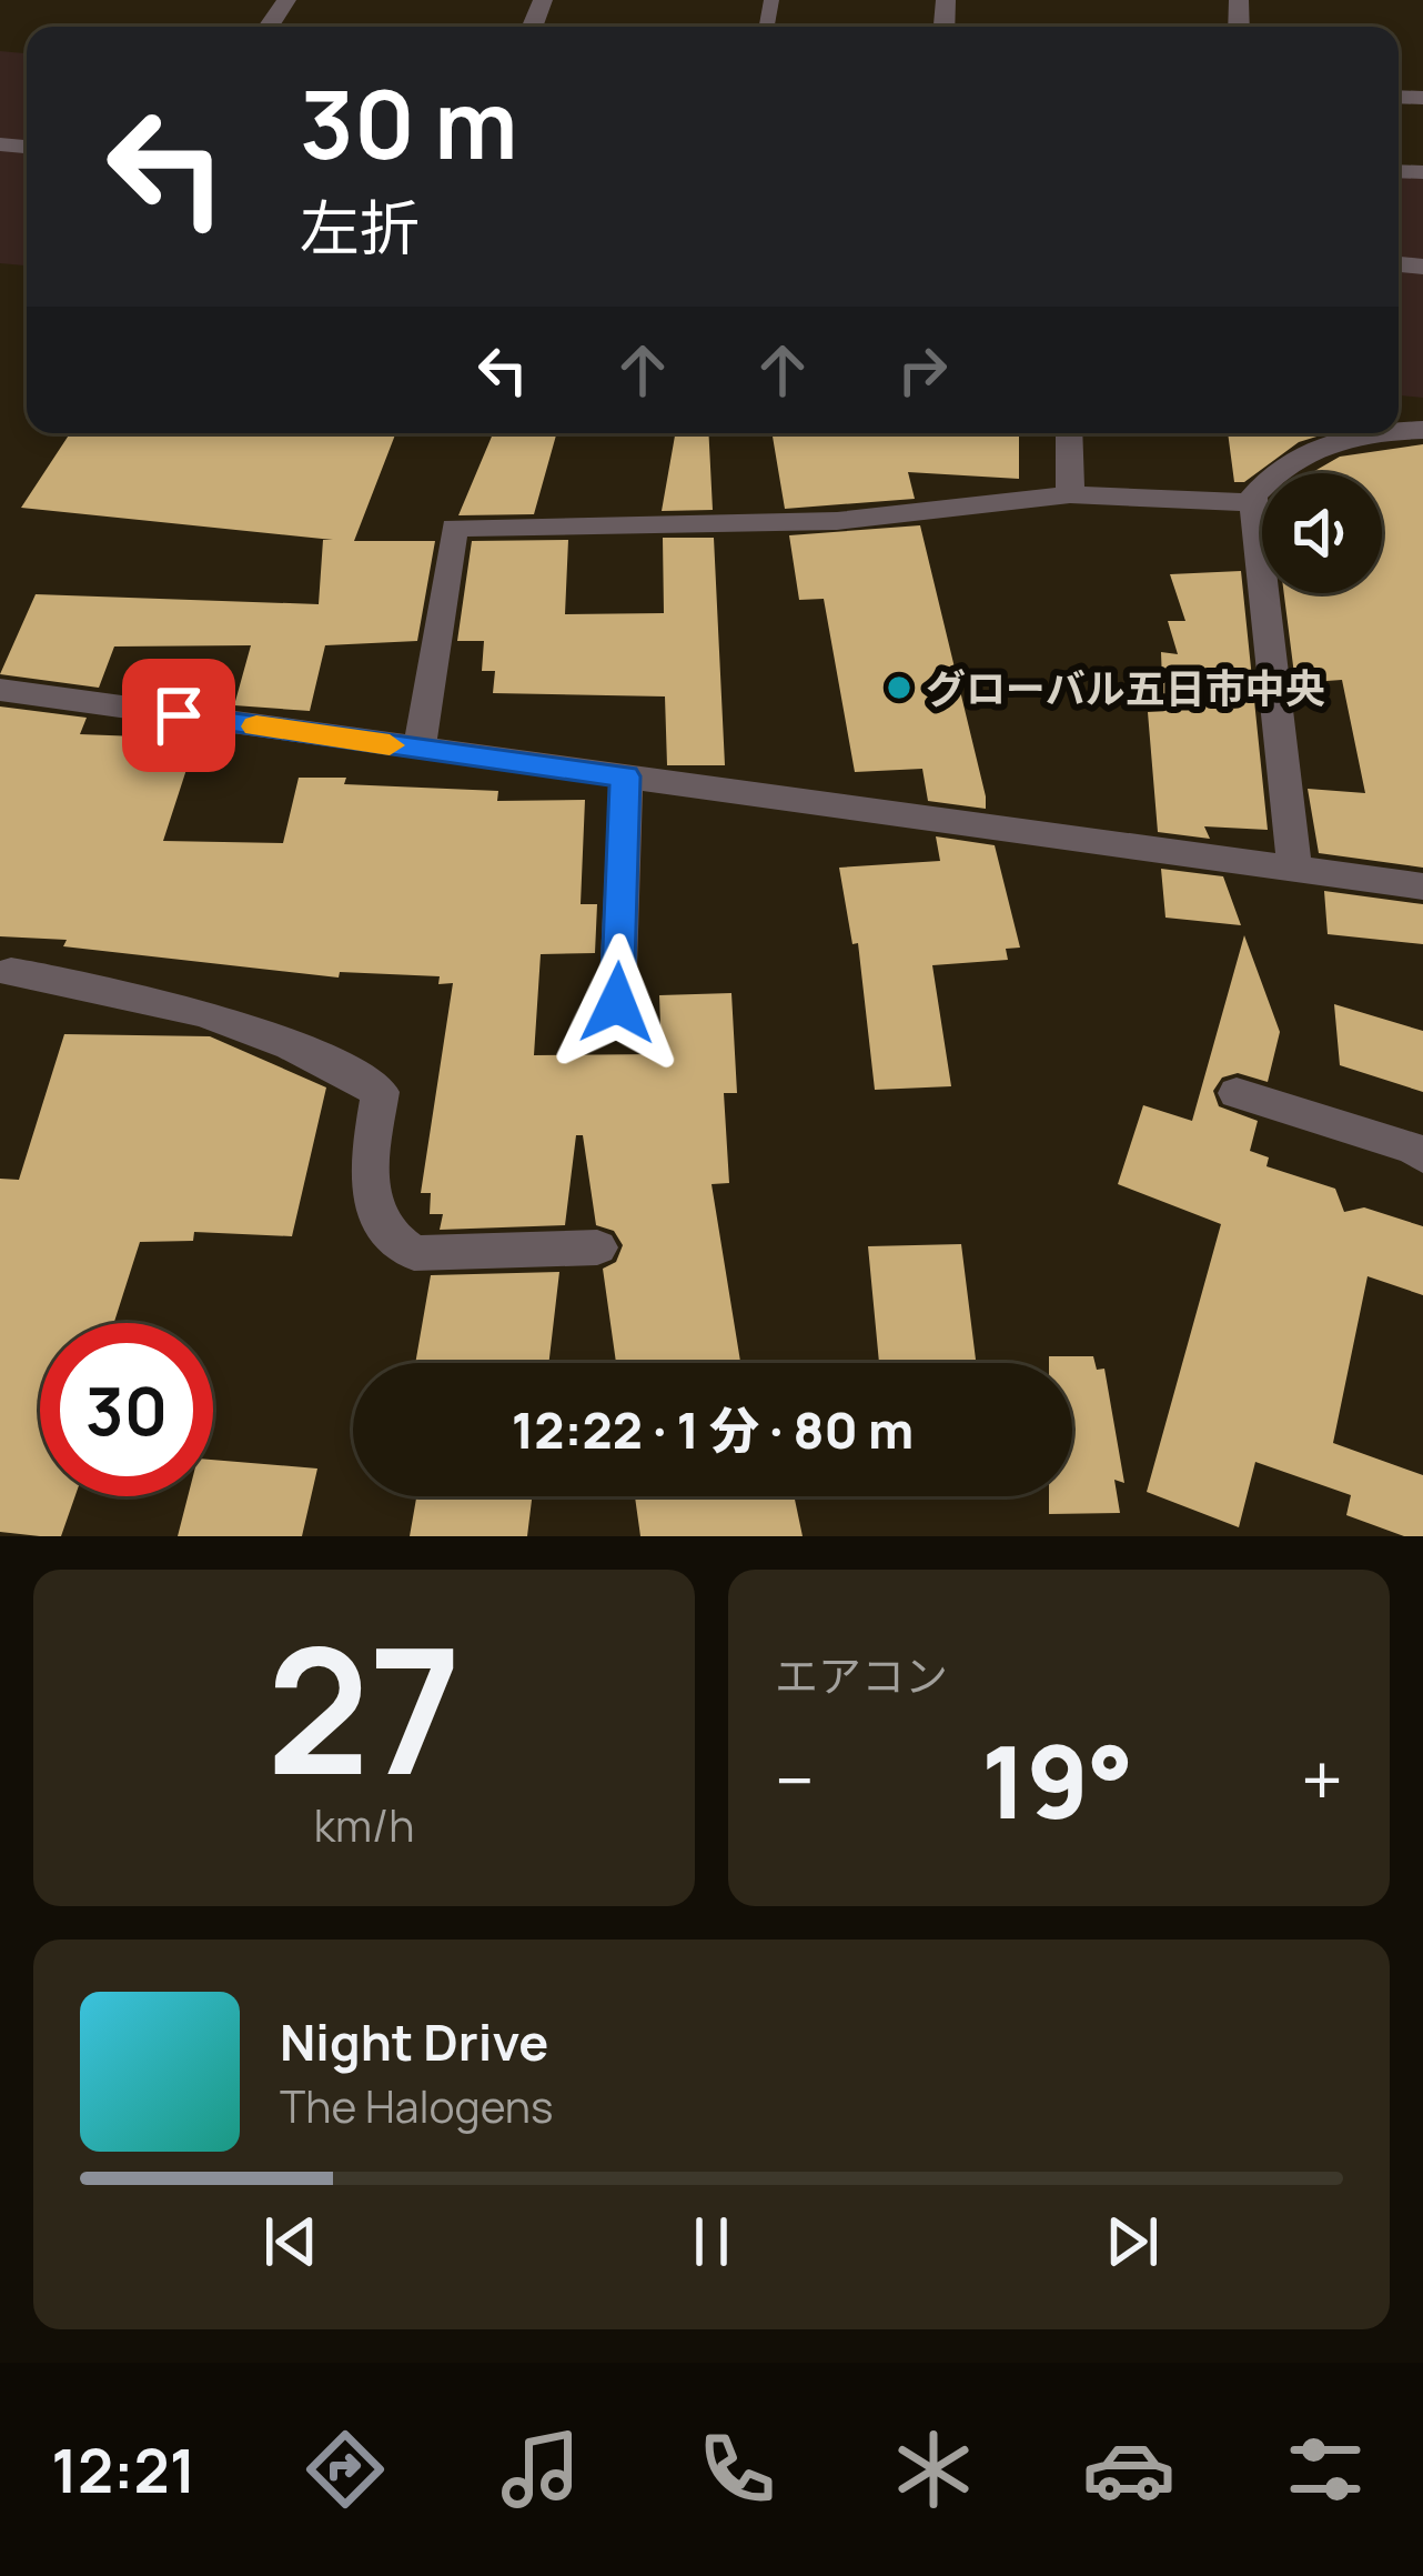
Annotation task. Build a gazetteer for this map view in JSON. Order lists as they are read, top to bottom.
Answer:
{
  "places": ["グローバル五日市中央"],
  "page": {
    "turn": ["30 m", "左折"],
    "limit": "30",
    "trip": "12:22 · 1 分 · 80 m",
    "tile": [
      ["27", "km/h"],
      "エアコン"
    ],
    "heat": ["−", "19°", "+"],
    "song": ["Night Drive", "The Halogens"],
    "tabs": "12:21"
  }
}
